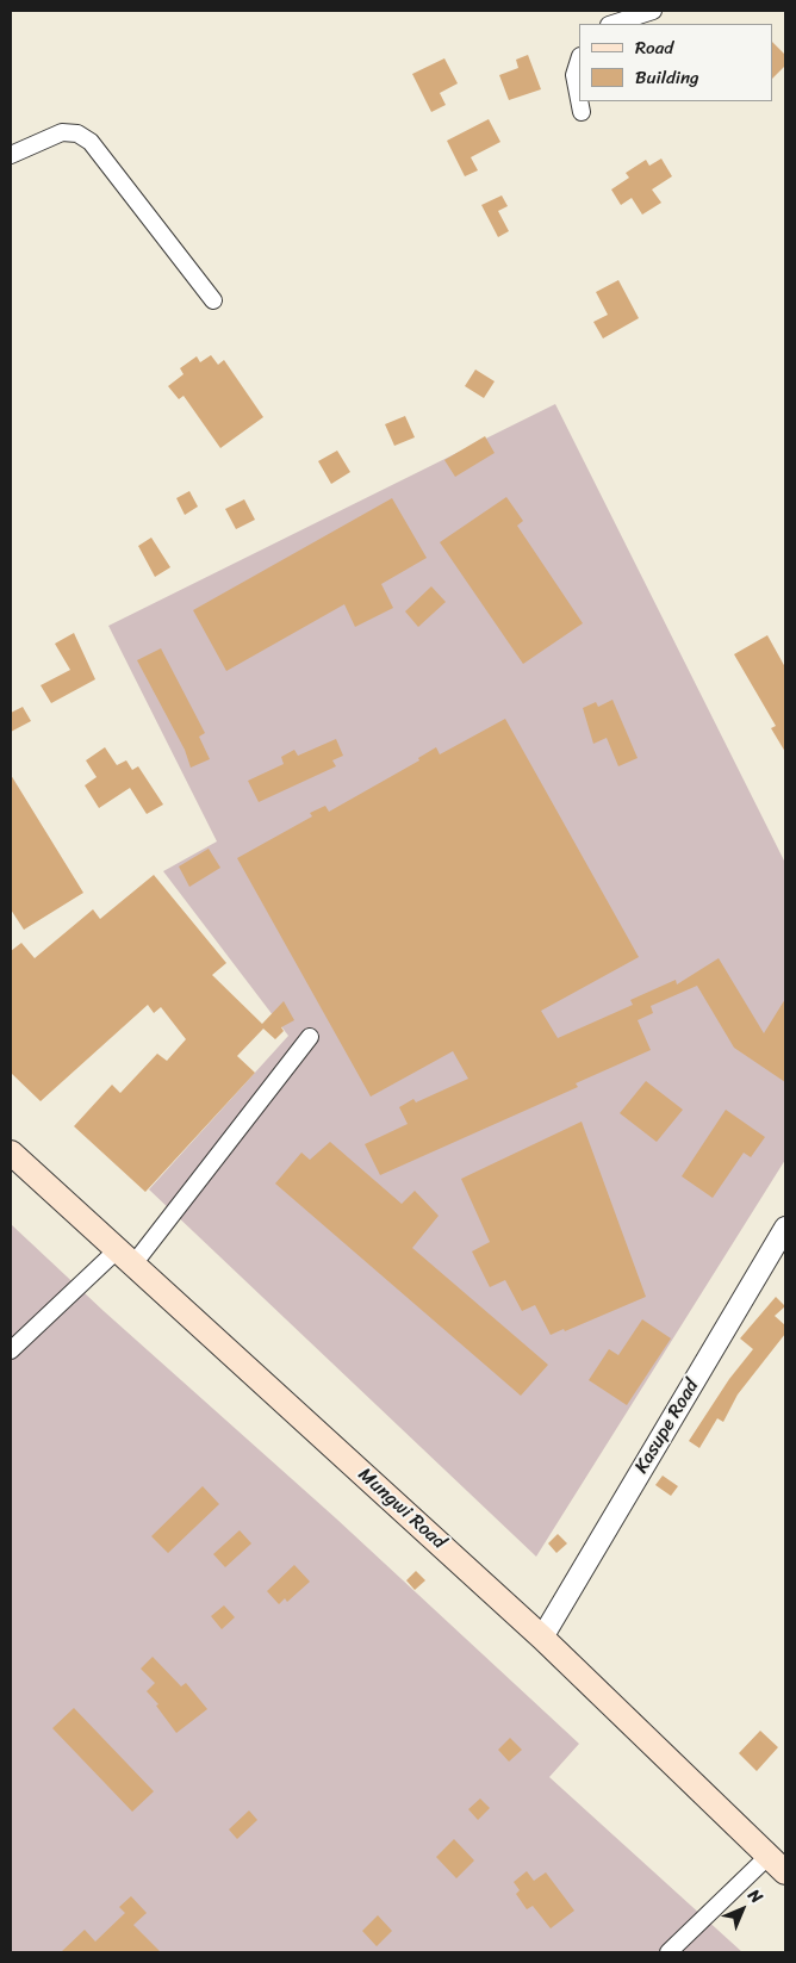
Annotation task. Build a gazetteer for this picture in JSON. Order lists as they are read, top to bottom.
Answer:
{
  "streets": {
    "main road": ["Mungwi Road"],
    "street": ["Kasupe Road"]
  },
  "crossings": [
    ["Kasupe Road", "Mungwi Road"]
  ],
  "legend": ["Road", "Building"],
  "north": "top right"
}
